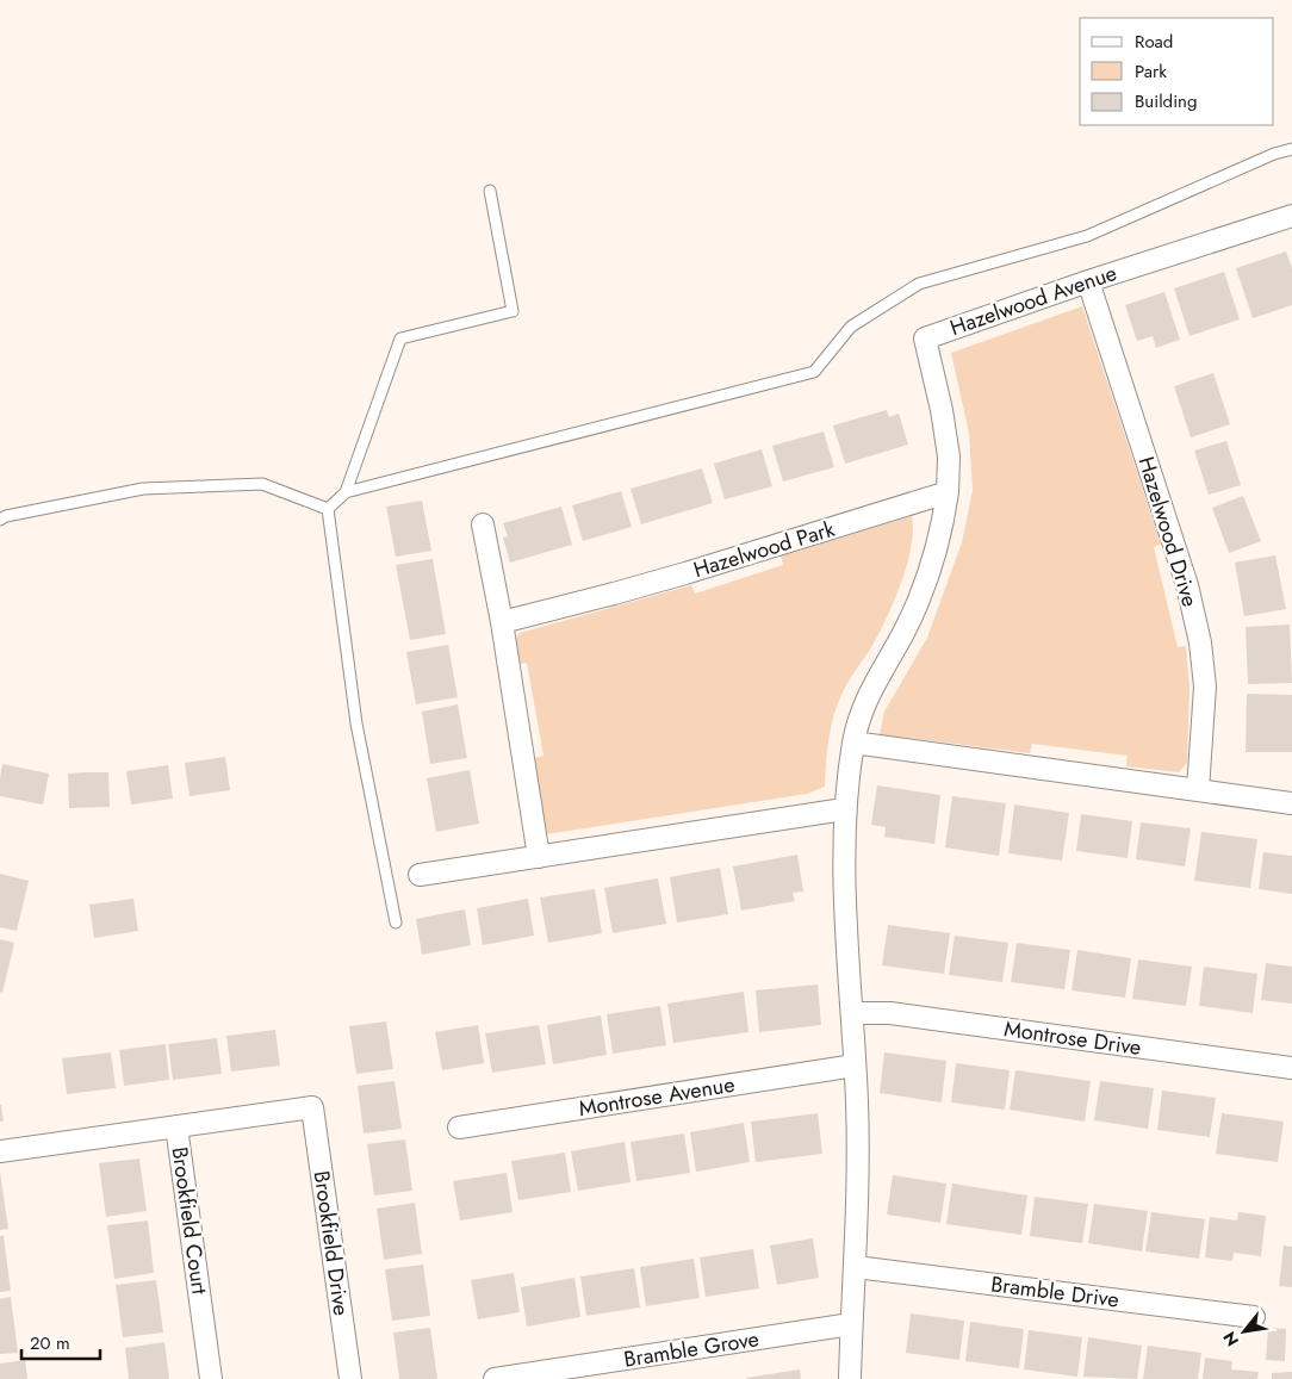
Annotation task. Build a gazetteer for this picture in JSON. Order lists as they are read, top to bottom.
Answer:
{
  "streets": {
    "street": [
      "Hazelwood Avenue",
      "Hazelwood Drive",
      "Hazelwood Park",
      "Montrose Drive",
      "Montrose Avenue",
      "Brookfield Court",
      "Brookfield Drive",
      "Bramble Drive",
      "Bramble Grove"
    ]
  },
  "crossings": [
    ["Hazelwood Avenue", "Hazelwood Drive"],
    ["Hazelwood Avenue", "Hazelwood Park"],
    ["Brookfield Court", "Brookfield Drive"]
  ],
  "legend": ["Road", "Park", "Building"],
  "scale_bar": "20 m",
  "north": "bottom left"
}
